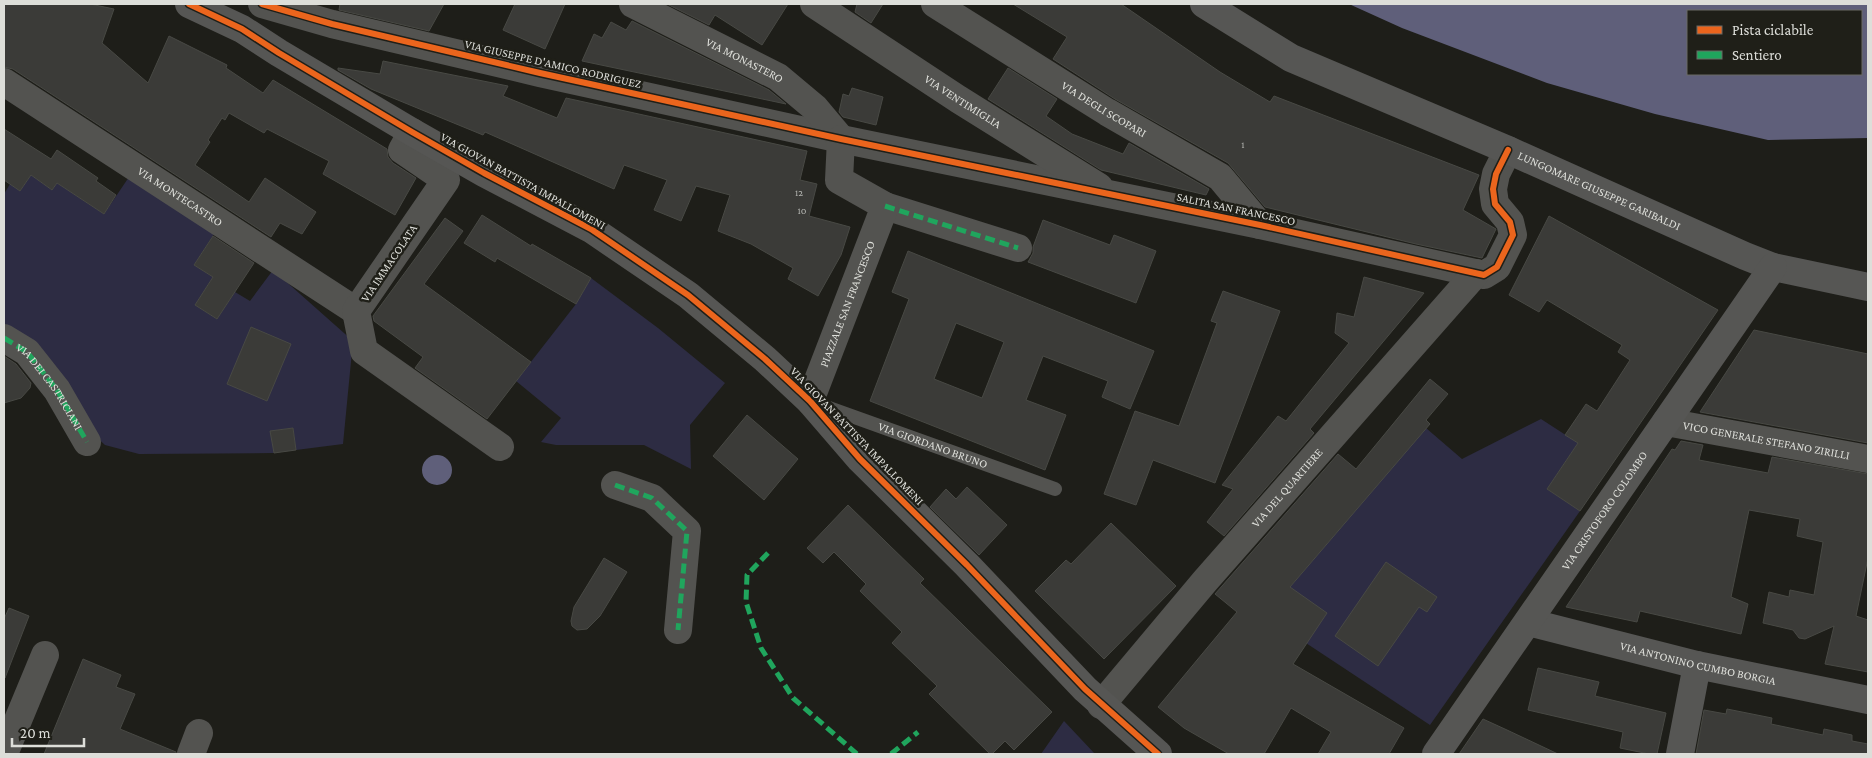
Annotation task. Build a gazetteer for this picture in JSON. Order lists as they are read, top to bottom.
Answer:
{
  "streets": {
    "street": [
      "VIA MONASTERO",
      "VIA GIUSEPPE D'AMICO RODRIGUEZ",
      "VIA VENTIMIGLIA",
      "VIA DEGLI SCOPARI",
      "VIA GIOVAN BATTISTA IMPALLOMENI",
      "LUNGOMARE GIUSEPPE GARIBALDI",
      "VIA MONTECASTRO",
      "SALITA SAN FRANCESCO",
      "VIA IMMACOLATA",
      "PIAZZALE SAN FRANCESCO",
      "VIA DEI CASTRICIANI",
      "VICO GENERALE STEFANO ZIRILLI",
      "VIA DEL QUARTIERE",
      "VIA CRISTOFORO COLOMBO",
      "VIA ANTONINO CUMBO BORGIA"
    ],
    "lane": ["VIA GIORDANO BRUNO"]
  },
  "crossings": [
    ["VIA MONASTERO", "VIA GIUSEPPE D'AMICO RODRIGUEZ"],
    ["VIA MONASTERO", "SALITA SAN FRANCESCO"],
    ["VIA GIUSEPPE D'AMICO RODRIGUEZ", "SALITA SAN FRANCESCO"],
    ["VIA VENTIMIGLIA", "SALITA SAN FRANCESCO"],
    ["VIA DEGLI SCOPARI", "SALITA SAN FRANCESCO"],
    ["VIA GIOVAN BATTISTA IMPALLOMENI", "VIA IMMACOLATA"],
    ["VIA GIOVAN BATTISTA IMPALLOMENI", "PIAZZALE SAN FRANCESCO"],
    ["VIA GIOVAN BATTISTA IMPALLOMENI", "VIA GIORDANO BRUNO"],
    ["VIA GIOVAN BATTISTA IMPALLOMENI", "VIA DEL QUARTIERE"],
    ["LUNGOMARE GIUSEPPE GARIBALDI", "VIA CRISTOFORO COLOMBO"],
    ["VIA MONTECASTRO", "VIA IMMACOLATA"],
    ["SALITA SAN FRANCESCO", "VIA DEL QUARTIERE"],
    ["PIAZZALE SAN FRANCESCO", "VIA GIORDANO BRUNO"],
    ["VICO GENERALE STEFANO ZIRILLI", "VIA CRISTOFORO COLOMBO"],
    ["VIA CRISTOFORO COLOMBO", "VIA ANTONINO CUMBO BORGIA"]
  ],
  "house_numbers": ["1", "12", "10"],
  "legend": ["Pista ciclabile", "Sentiero"],
  "scale_bar": "20 m"
}
